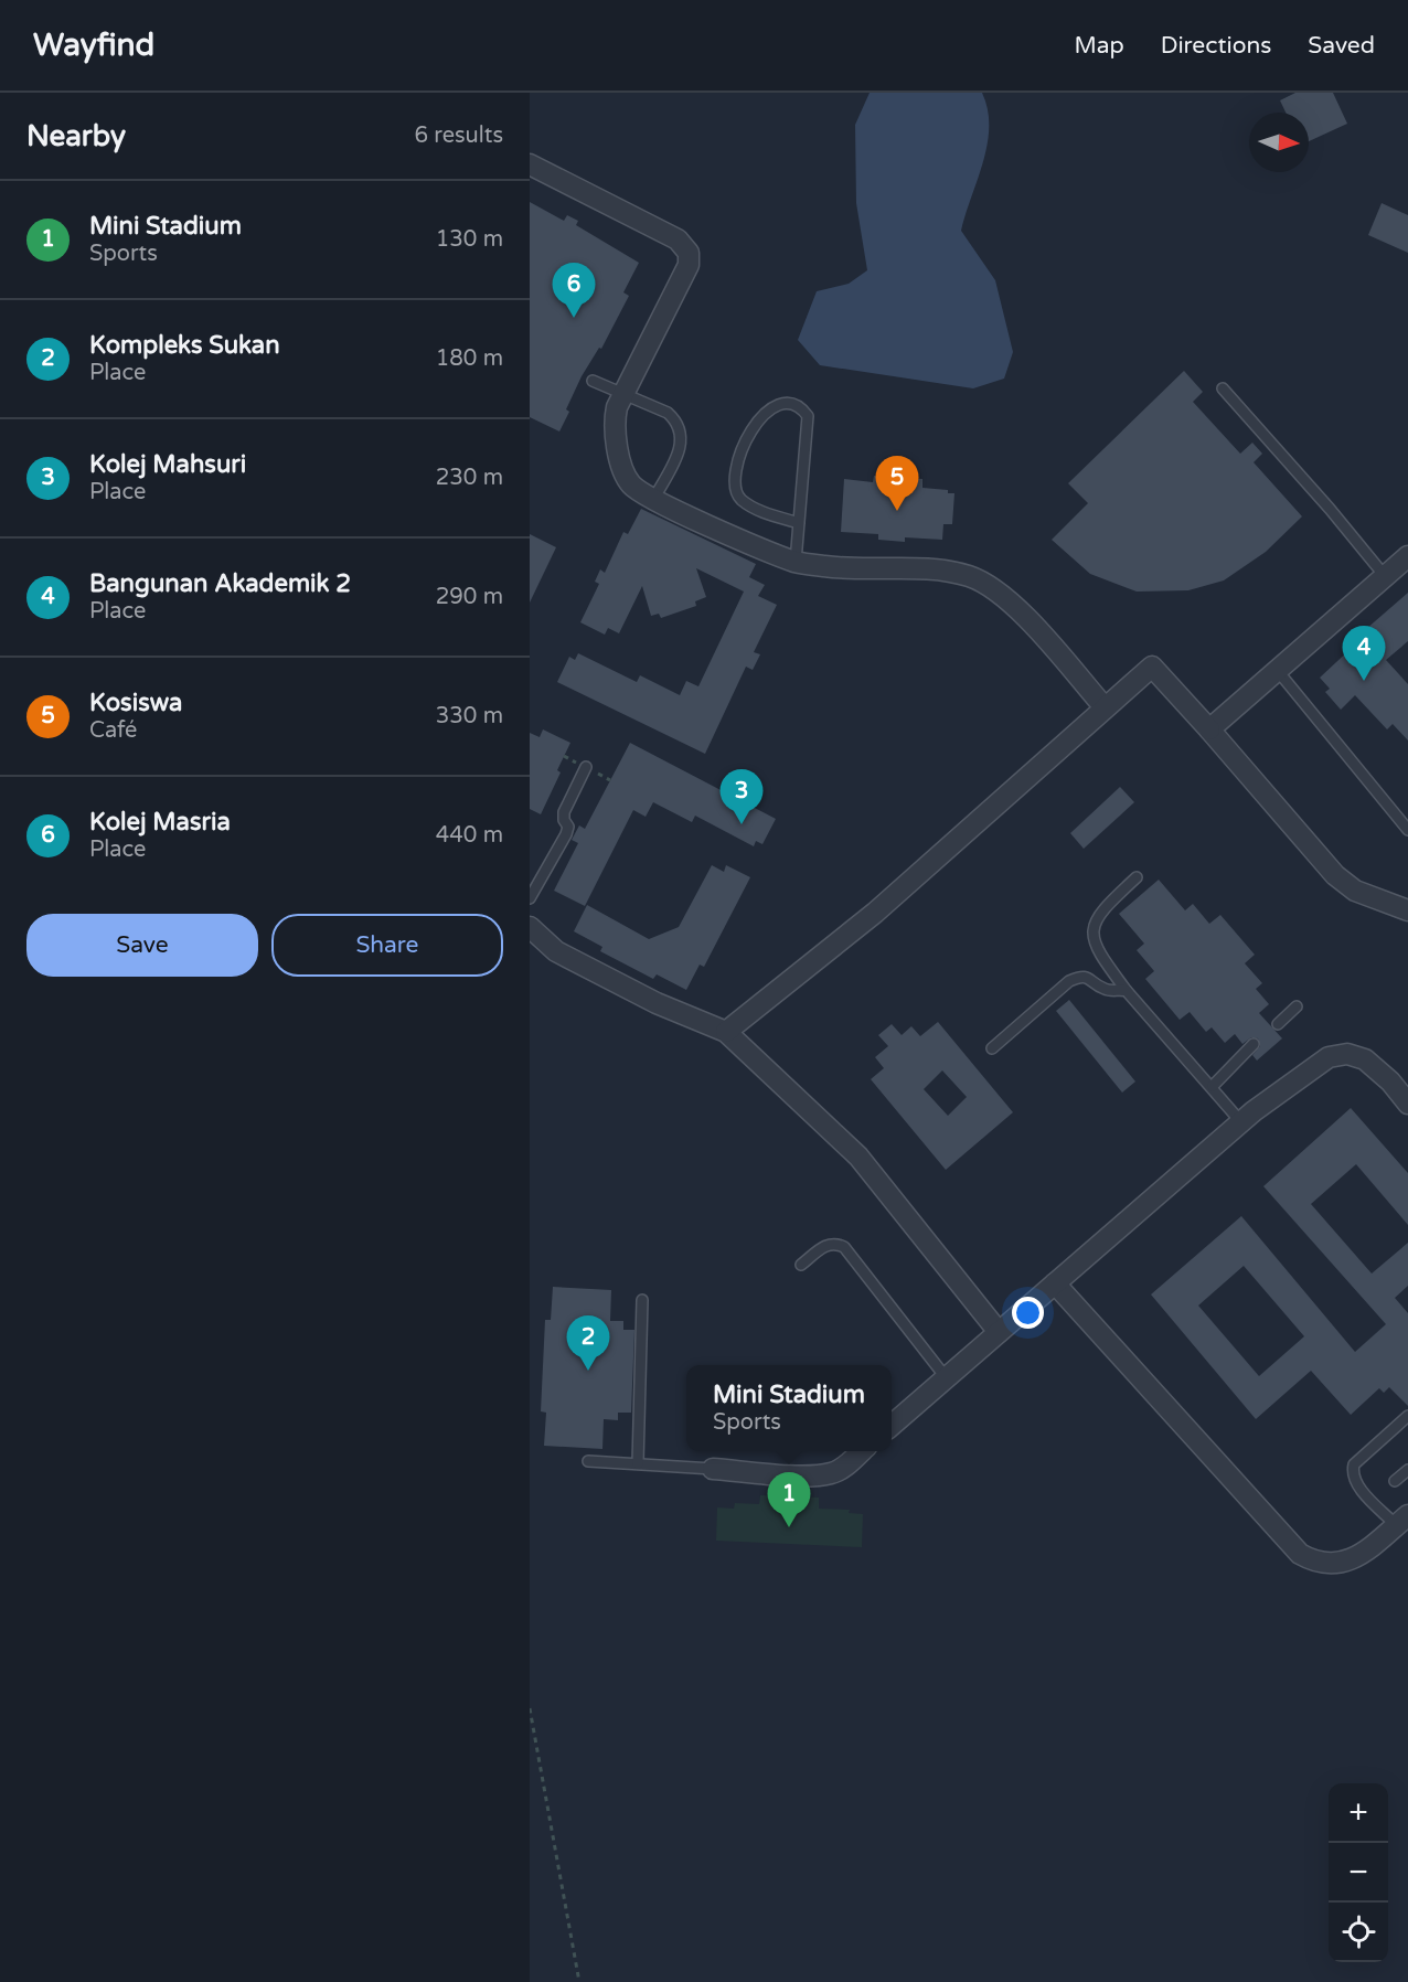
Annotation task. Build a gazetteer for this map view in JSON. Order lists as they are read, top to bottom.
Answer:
{
  "north": "right",
  "page": {
    "header": "Wayfind",
    "nav": ["Map", "Directions", "Saved"],
    "heading": ["Nearby", "6 results"],
    "list": [
      {
        "mark": "1",
        "name": "Mini Stadium",
        "note": "Sports",
        "value": "130 m"
      },
      {
        "mark": "2",
        "name": "Kompleks Sukan",
        "note": "Place",
        "value": "180 m"
      },
      {
        "mark": "3",
        "name": "Kolej Mahsuri",
        "note": "Place",
        "value": "230 m"
      },
      {
        "mark": "4",
        "name": "Bangunan Akademik 2",
        "note": "Place",
        "value": "290 m"
      },
      {
        "mark": "5",
        "name": "Kosiswa",
        "note": "Café",
        "value": "330 m"
      },
      {
        "mark": "6",
        "name": "Kolej Masria",
        "note": "Place",
        "value": "440 m"
      }
    ],
    "pins": [
      "6",
      "5",
      "4",
      "3",
      "2",
      "1"
    ],
    "buttons": ["Save", "Share"],
    "popup": ["Mini Stadium", "Sports"],
    "map_buttons": ["+", "−"]
  }
}
